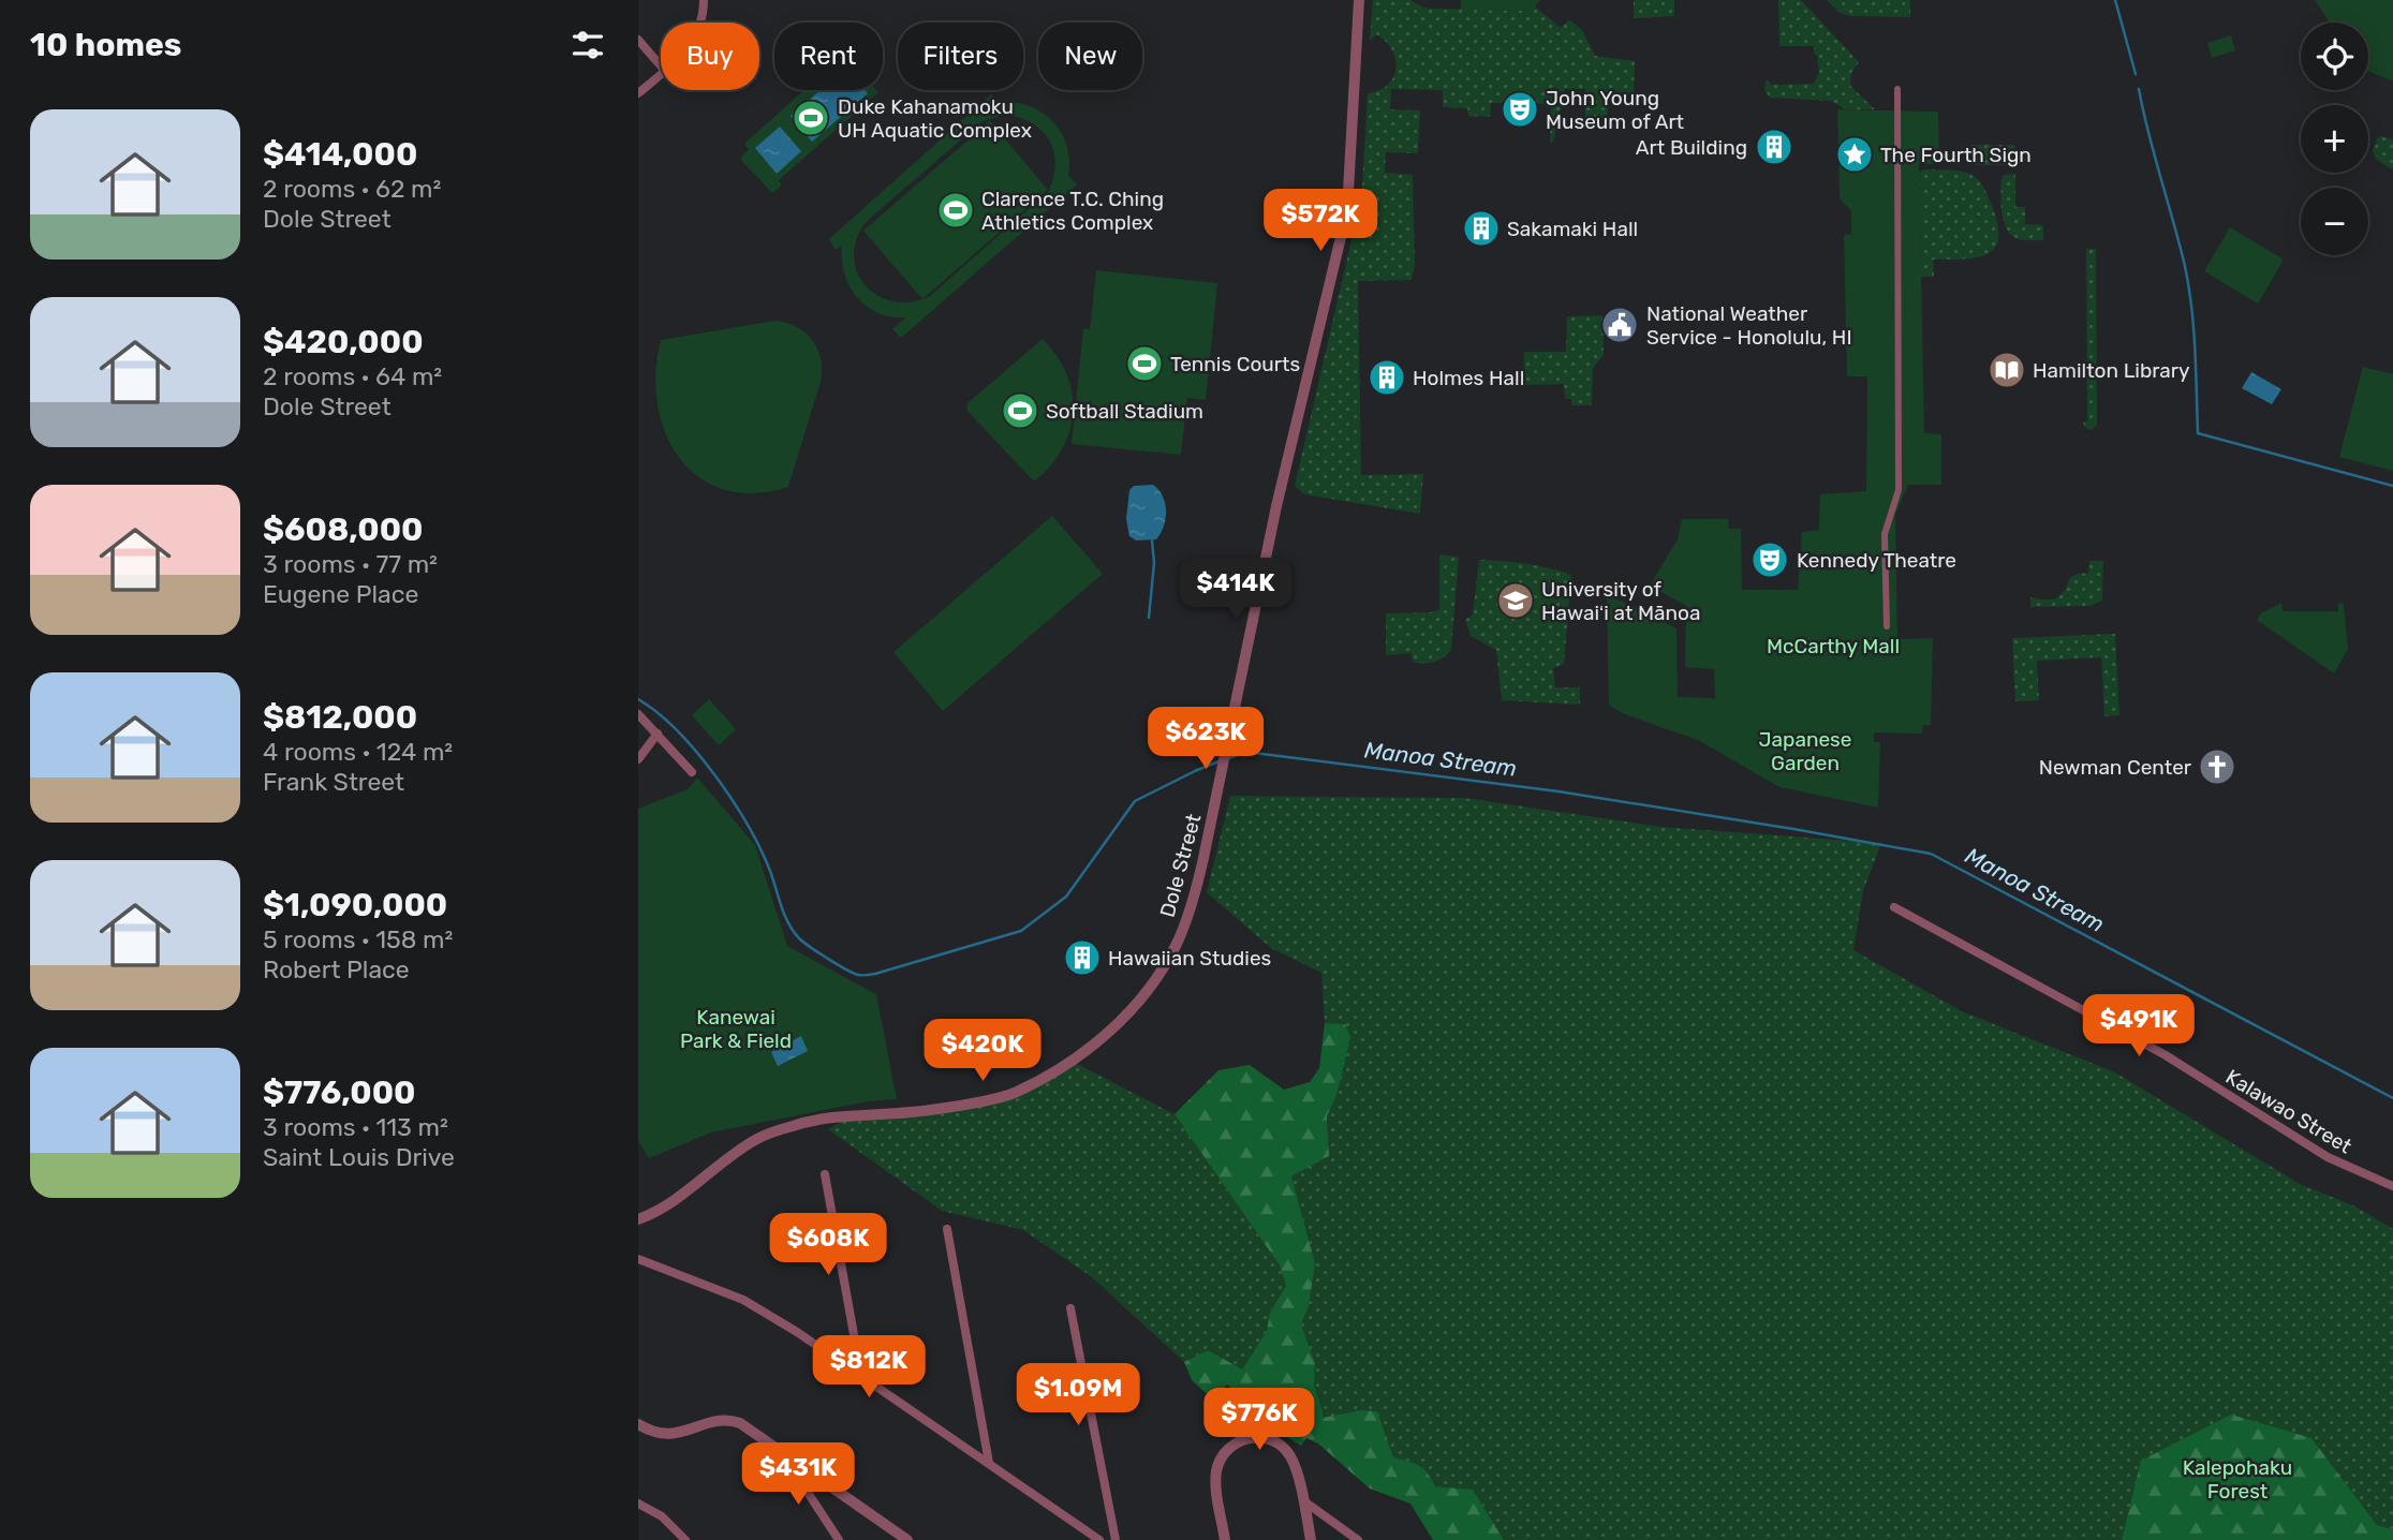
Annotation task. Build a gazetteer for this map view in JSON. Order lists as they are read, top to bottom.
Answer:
{
  "streets": {
    "street": ["Dole Street", "Kalawao Street"]
  },
  "water": ["Manoa Stream"],
  "parks": [
    "McCarthy Mall",
    "Japanese Garden",
    "Kanewai Park & Field",
    "Kalepohaku Forest"
  ],
  "places": {
    "theatre": ["John Young Museum of Art", "Kennedy Theatre"],
    "sports": [
      "Duke Kahanamoku UH Aquatic Complex",
      "Clarence T.C. Ching Athletics Complex",
      "Tennis Courts",
      "Softball Stadium"
    ],
    "building": [
      "Art Building",
      "Sakamaki Hall",
      "Holmes Hall",
      "Hawaiian Studies"
    ],
    "place": ["The Fourth Sign"],
    "public building": ["National Weather Service - Honolulu, HI"],
    "library": ["Hamilton Library"],
    "school or university": ["University of Hawaiʻi at Mānoa"],
    "church": ["Newman Center"]
  },
  "page": {
    "heading": "10 homes",
    "map_buttons": ["+", "−"],
    "chip": [
      "Buy",
      "Rent",
      "Filters",
      "New"
    ],
    "list": [
      {
        "name": "$414,000",
        "note": "2 rooms · 62 m² · Dole Street"
      },
      {
        "name": "$420,000",
        "note": "2 rooms · 64 m² · Dole Street"
      },
      {
        "name": "$608,000",
        "note": "3 rooms · 77 m² · Eugene Place"
      },
      {
        "name": "$812,000",
        "note": "4 rooms · 124 m² · Frank Street"
      },
      {
        "name": "$1,090,000",
        "note": "5 rooms · 158 m² · Robert Place"
      },
      {
        "name": "$776,000",
        "note": "3 rooms · 113 m² · Saint Louis Drive"
      }
    ],
    "price": [
      "$572K",
      "$414K",
      "$623K",
      "$491K",
      "$420K",
      "$608K",
      "$812K",
      "$1.09M",
      "$776K",
      "$431K"
    ]
  }
}
